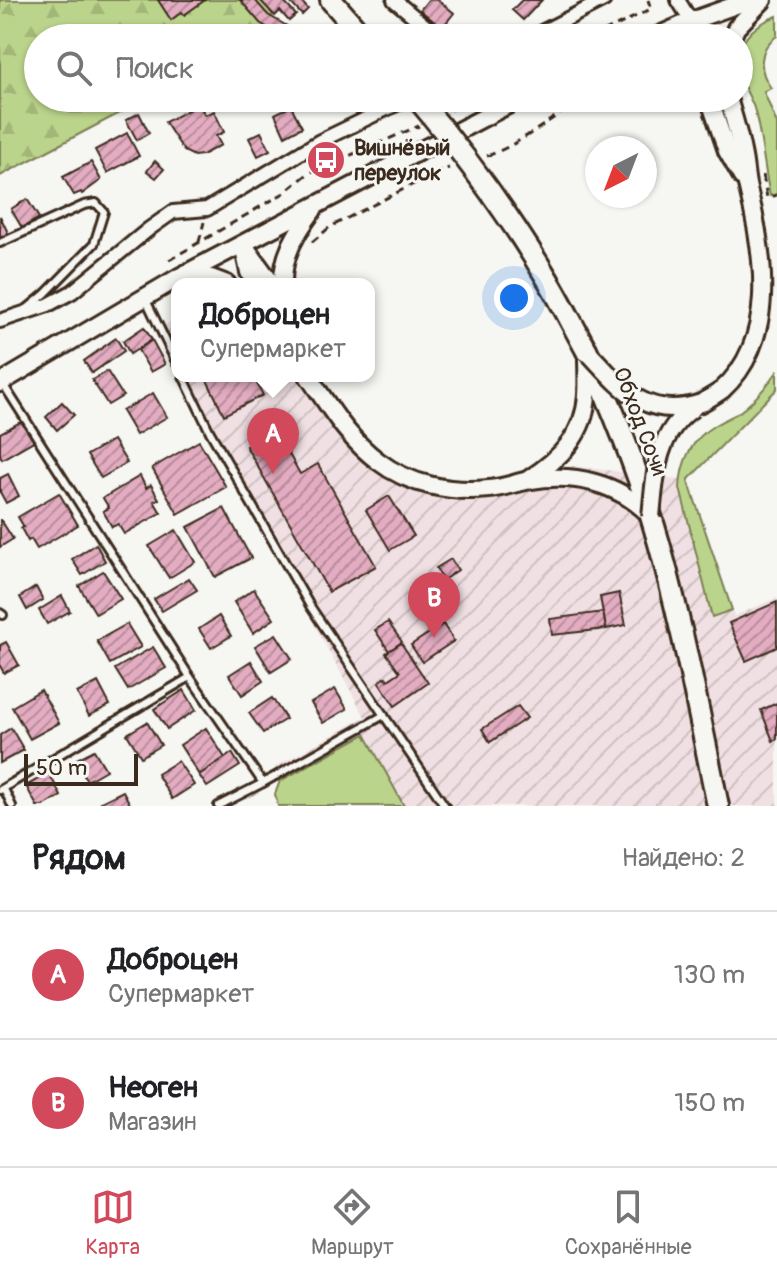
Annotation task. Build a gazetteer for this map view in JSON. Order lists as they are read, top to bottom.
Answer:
{
  "streets": {
    "highway": ["Обход Сочи"]
  },
  "places": {
    "bus stop": ["Вишнёвый переулок"]
  },
  "scale_bar": "50 m",
  "north": "bottom left",
  "page": {
    "search": "Поиск",
    "popup": ["Доброцен", "Супермаркет"],
    "pins": ["A", "B"],
    "scale": "50 m",
    "heading": ["Рядом", "Найдено: 2"],
    "list": [
      {
        "mark": "A",
        "name": "Доброцен",
        "note": "Супермаркет",
        "value": "130 m"
      },
      {
        "mark": "B",
        "name": "Неоген",
        "note": "Магазин",
        "value": "150 m"
      }
    ],
    "nav": ["Карта", "Маршрут", "Сохранённые"]
  }
}
